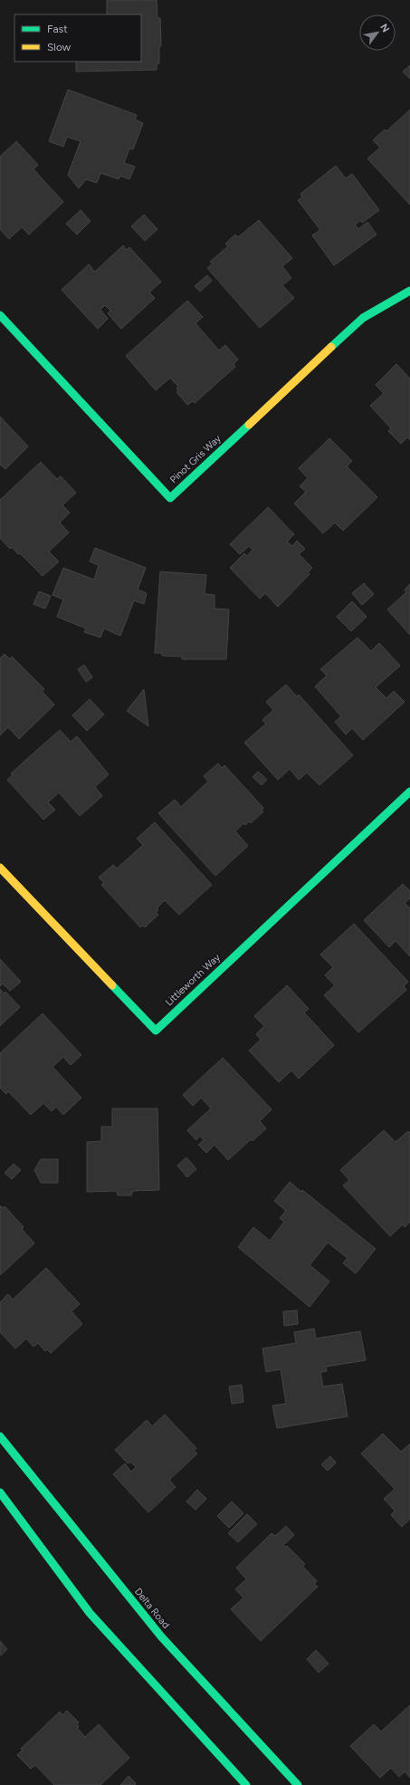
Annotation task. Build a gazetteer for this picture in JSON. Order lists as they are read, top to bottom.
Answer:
{
  "streets": {
    "street": ["Pinot Gris Way", "Littleworth Way", "Delta Road"]
  },
  "legend": ["Fast", "Slow"],
  "north": "top right"
}
